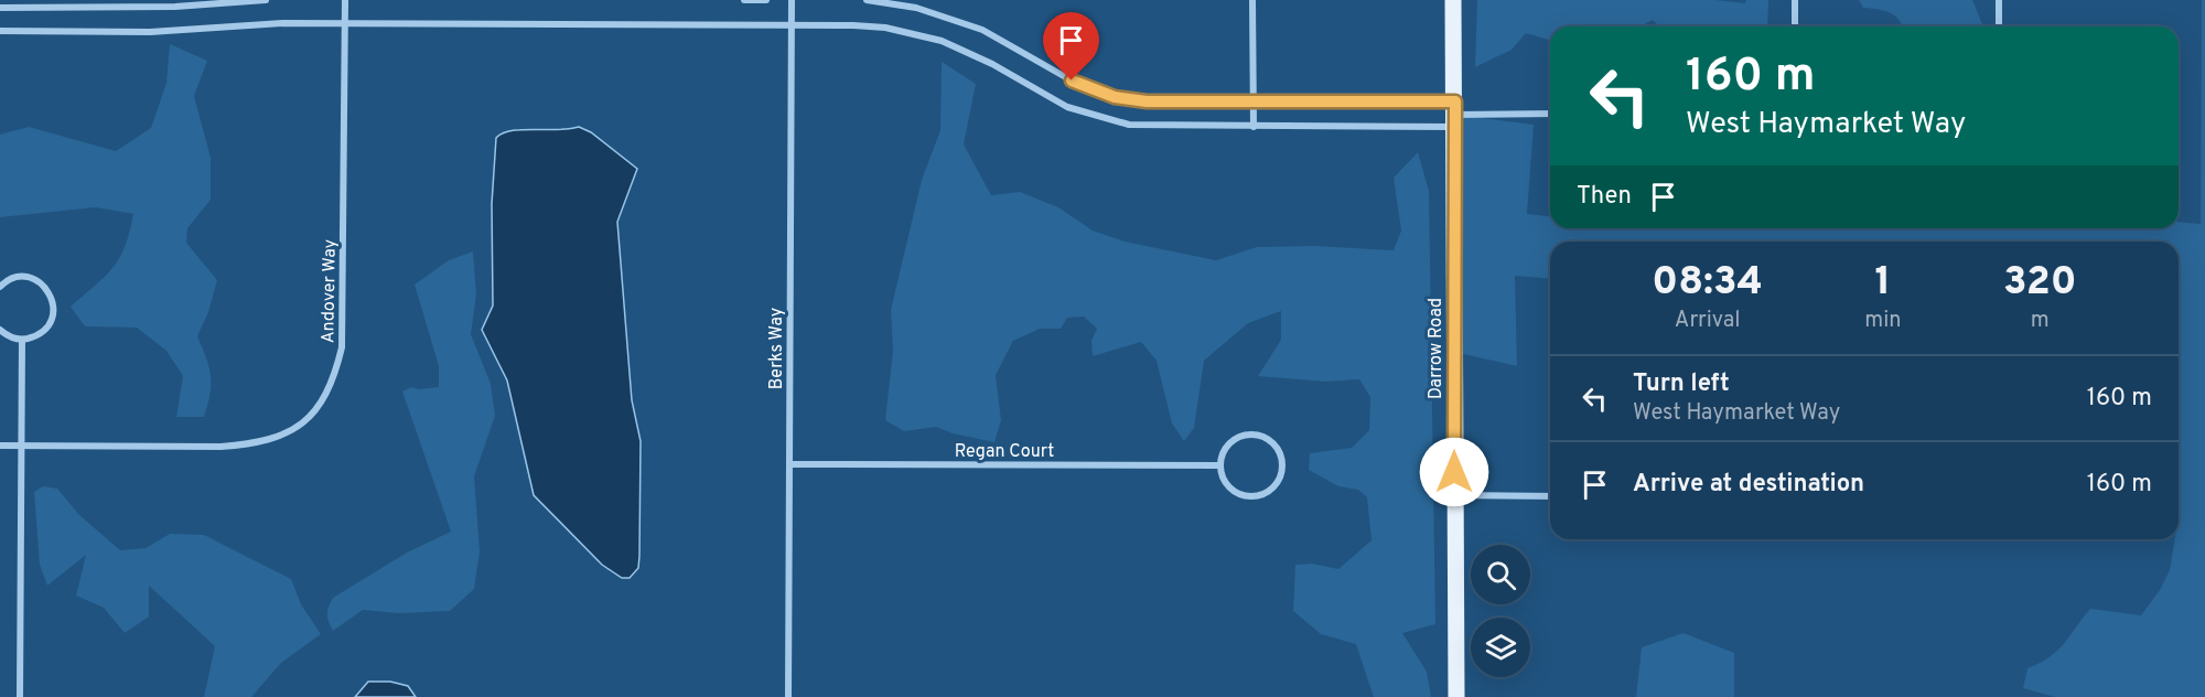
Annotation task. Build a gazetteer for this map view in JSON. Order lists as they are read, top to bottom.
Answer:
{
  "streets": {
    "main road": ["Darrow Road"],
    "street": ["Andover Way", "Berks Way", "Regan Court"]
  },
  "crossings": [
    ["Berks Way", "Regan Court"]
  ],
  "page": {
    "turn": ["160 m", "West Haymarket Way"],
    "then": "Then",
    "eta": [
      "08:34",
      "Arrival",
      "1",
      "min",
      "320",
      "m"
    ],
    "list": [
      {
        "name": "Turn left",
        "note": "West Haymarket Way",
        "value": "160 m"
      },
      {
        "name": "Arrive at destination",
        "value": "160 m"
      }
    ]
  }
}
